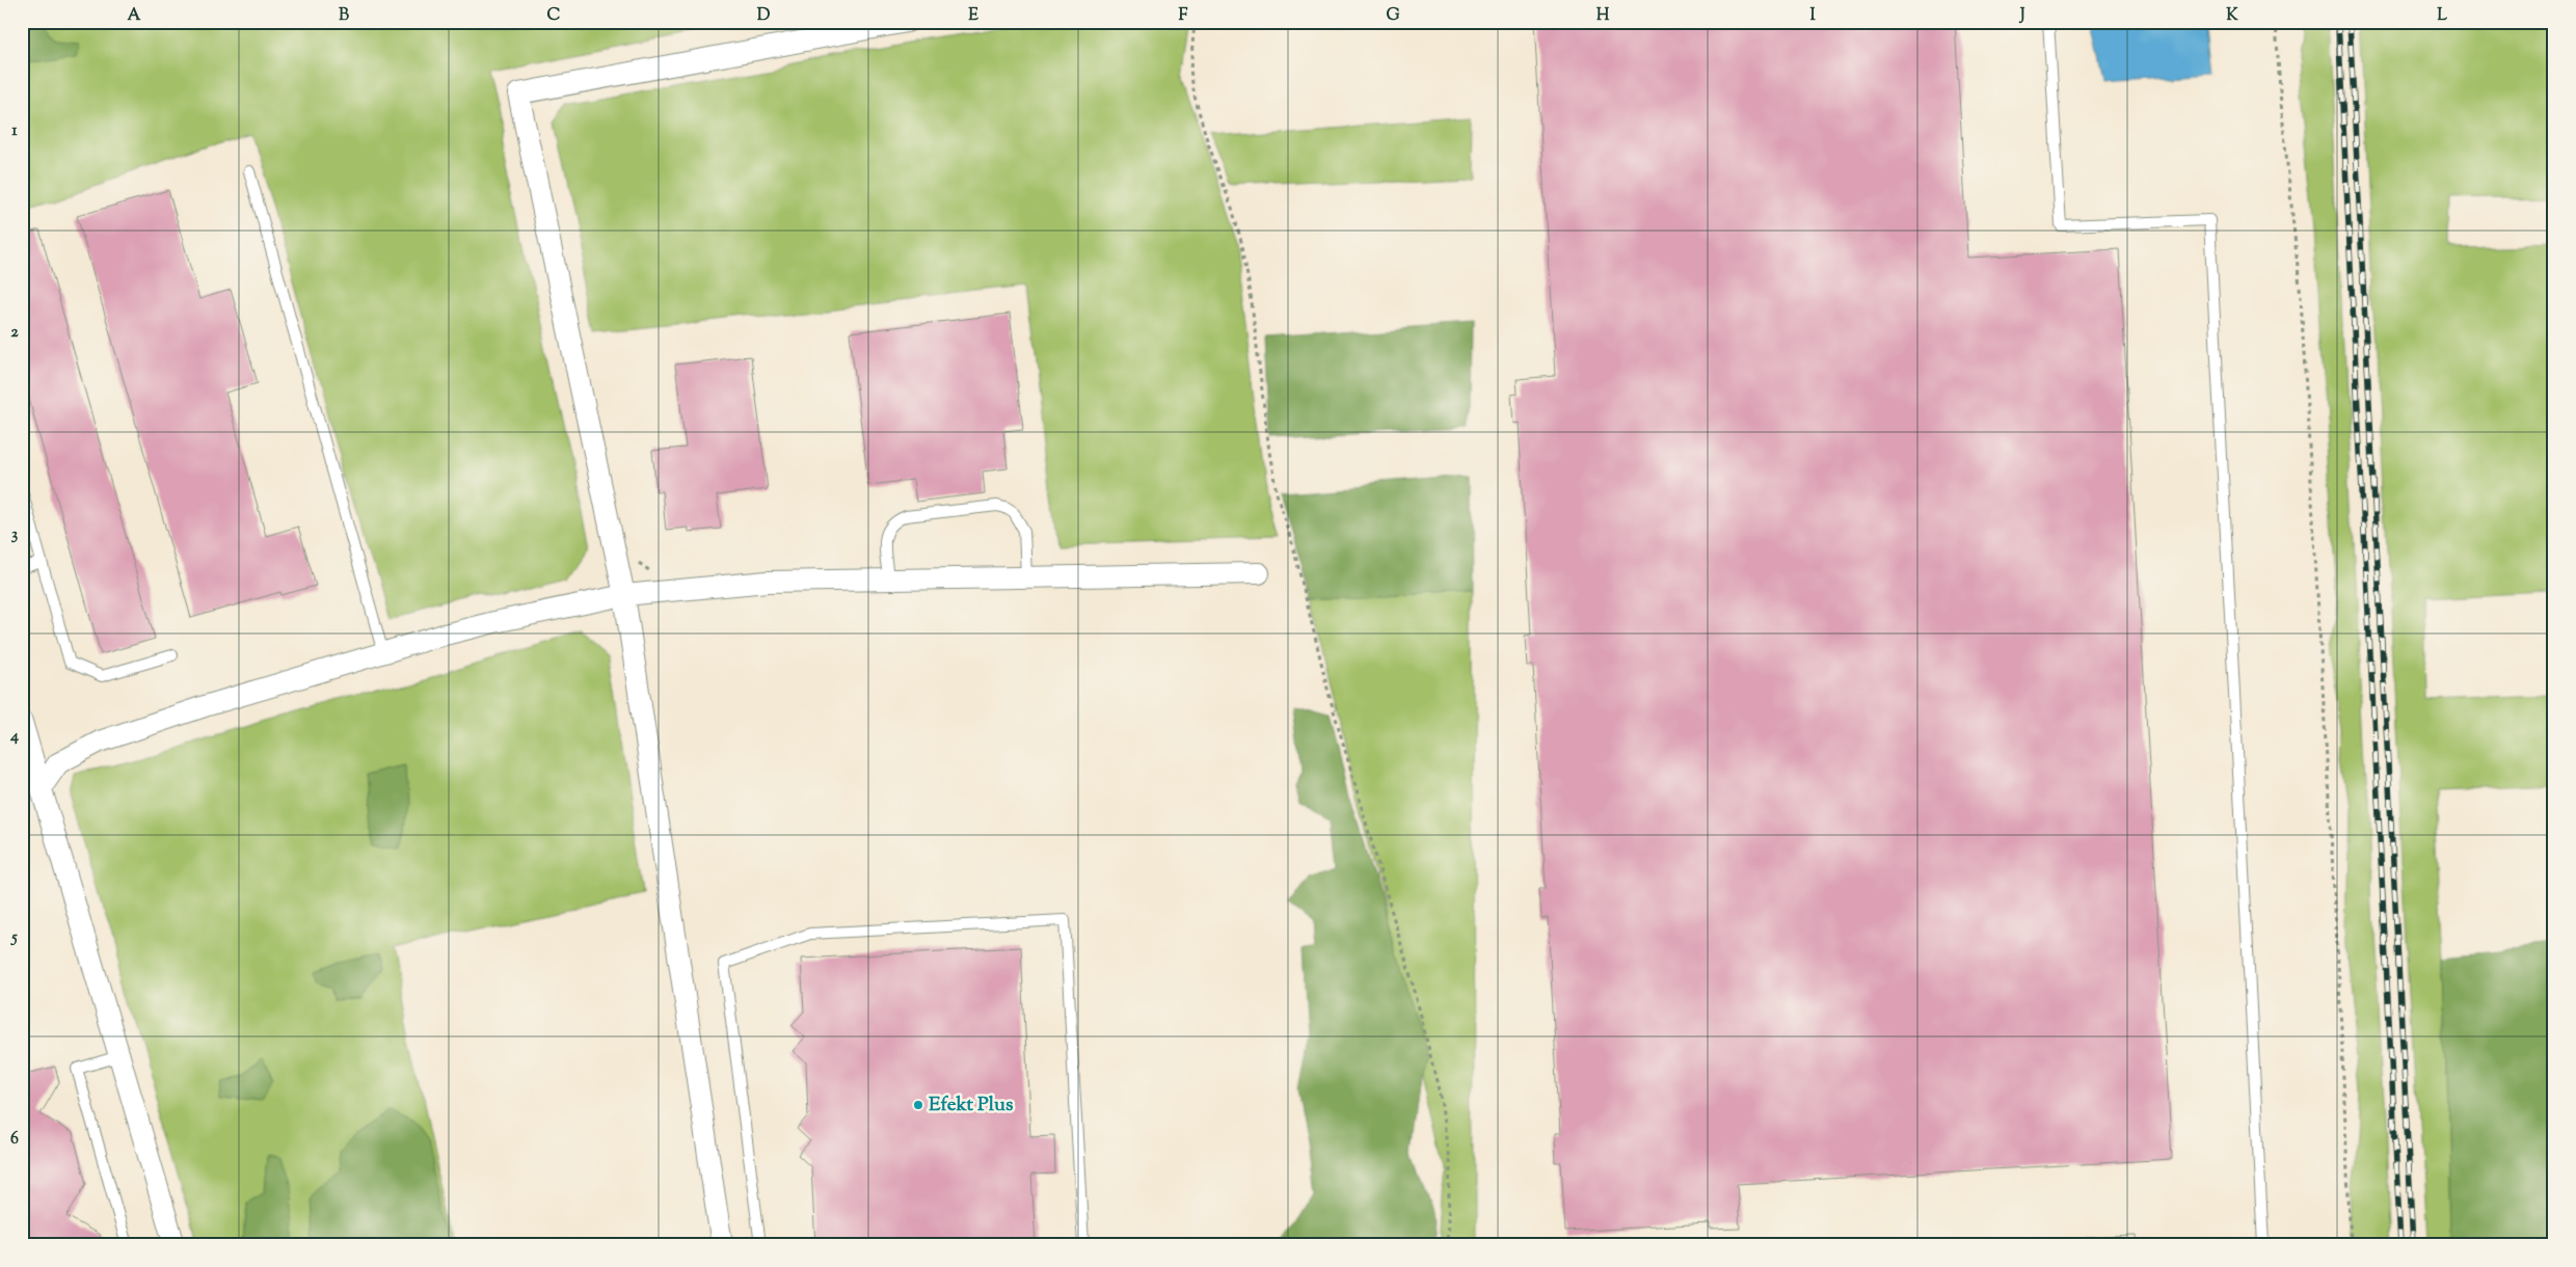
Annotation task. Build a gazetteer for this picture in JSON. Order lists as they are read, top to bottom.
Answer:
{
  "places": ["Efekt Plus"],
  "grid": {
    "columns": [
      "A",
      "B",
      "C",
      "D",
      "E",
      "F",
      "G",
      "H",
      "I",
      "J",
      "K",
      "L"
    ],
    "rows": [
      "1",
      "2",
      "3",
      "4",
      "5",
      "6"
    ]
  }
}
